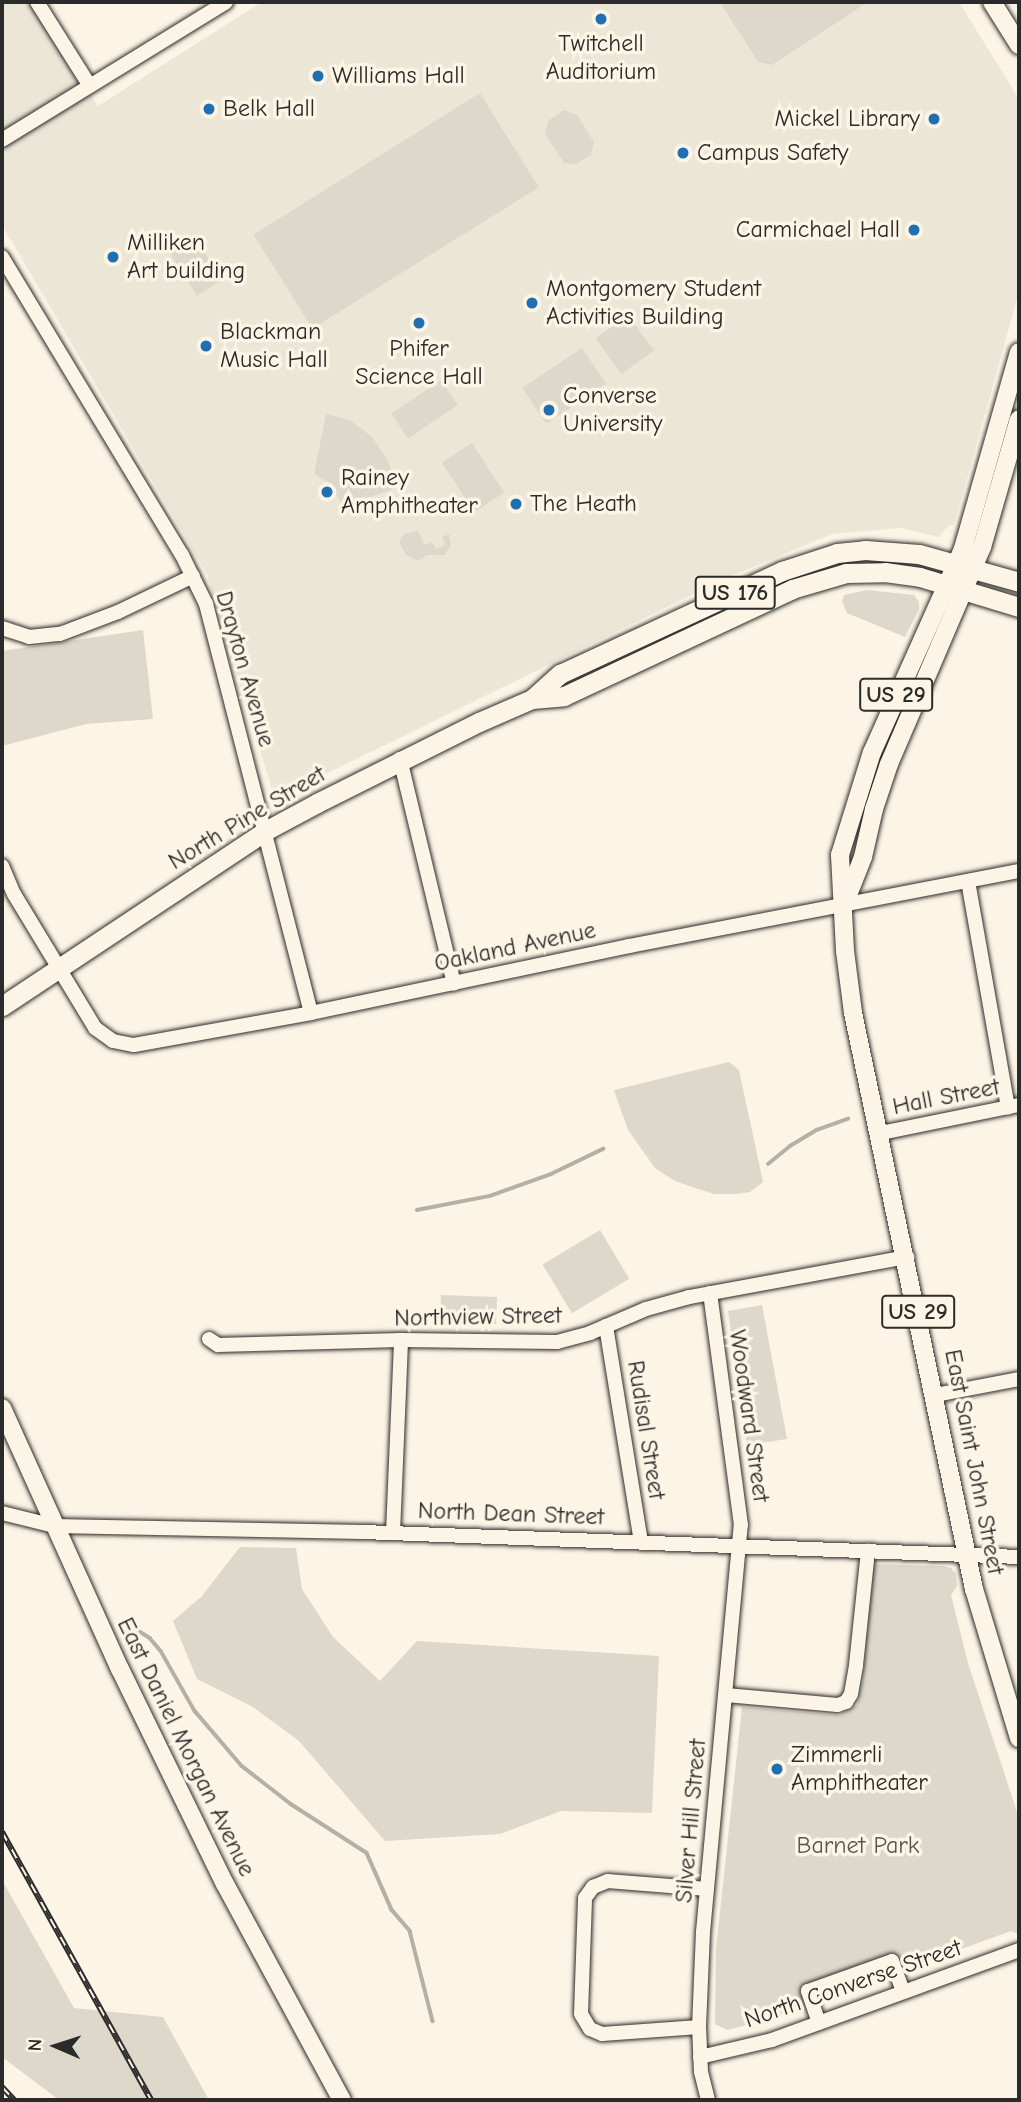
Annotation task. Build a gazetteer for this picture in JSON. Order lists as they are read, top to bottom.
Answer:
{
  "streets": {
    "highway": ["US 176", "North Pine Street"],
    "main road": ["US 29", "East Saint John Street", "East Daniel Morgan Avenue"],
    "street": [
      "Drayton Avenue",
      "Oakland Avenue",
      "Hall Street",
      "Northview Street",
      "Woodward Street",
      "Rudisal Street",
      "North Dean Street",
      "Silver Hill Street",
      "North Converse Street"
    ]
  },
  "crossings": [
    ["Drayton Avenue", "North Pine Street"],
    ["Drayton Avenue", "Oakland Avenue"],
    ["North Pine Street", "Oakland Avenue"],
    ["North Pine Street", "East Saint John Street"],
    ["Oakland Avenue", "East Saint John Street"],
    ["Hall Street", "East Saint John Street"],
    ["Northview Street", "Woodward Street"],
    ["Northview Street", "Rudisal Street"],
    ["Northview Street", "East Saint John Street"],
    ["Woodward Street", "North Dean Street"],
    ["Woodward Street", "Silver Hill Street"],
    ["Rudisal Street", "North Dean Street"],
    ["East Saint John Street", "North Dean Street"],
    ["North Dean Street", "East Daniel Morgan Avenue"],
    ["North Dean Street", "Silver Hill Street"],
    ["Silver Hill Street", "North Converse Street"]
  ],
  "parks": ["Barnet Park"],
  "places": [
    "Twitchell Auditorium",
    "Williams Hall",
    "Belk Hall",
    "Mickel Library",
    "Campus Safety",
    "Carmichael Hall",
    "Milliken Art building",
    "Montgomery Student Activities Building",
    "Phifer Science Hall",
    "Blackman Music Hall",
    "Converse University",
    "Rainey Amphitheater",
    "The Heath",
    "Zimmerli Amphitheater"
  ],
  "north": "left"
}
